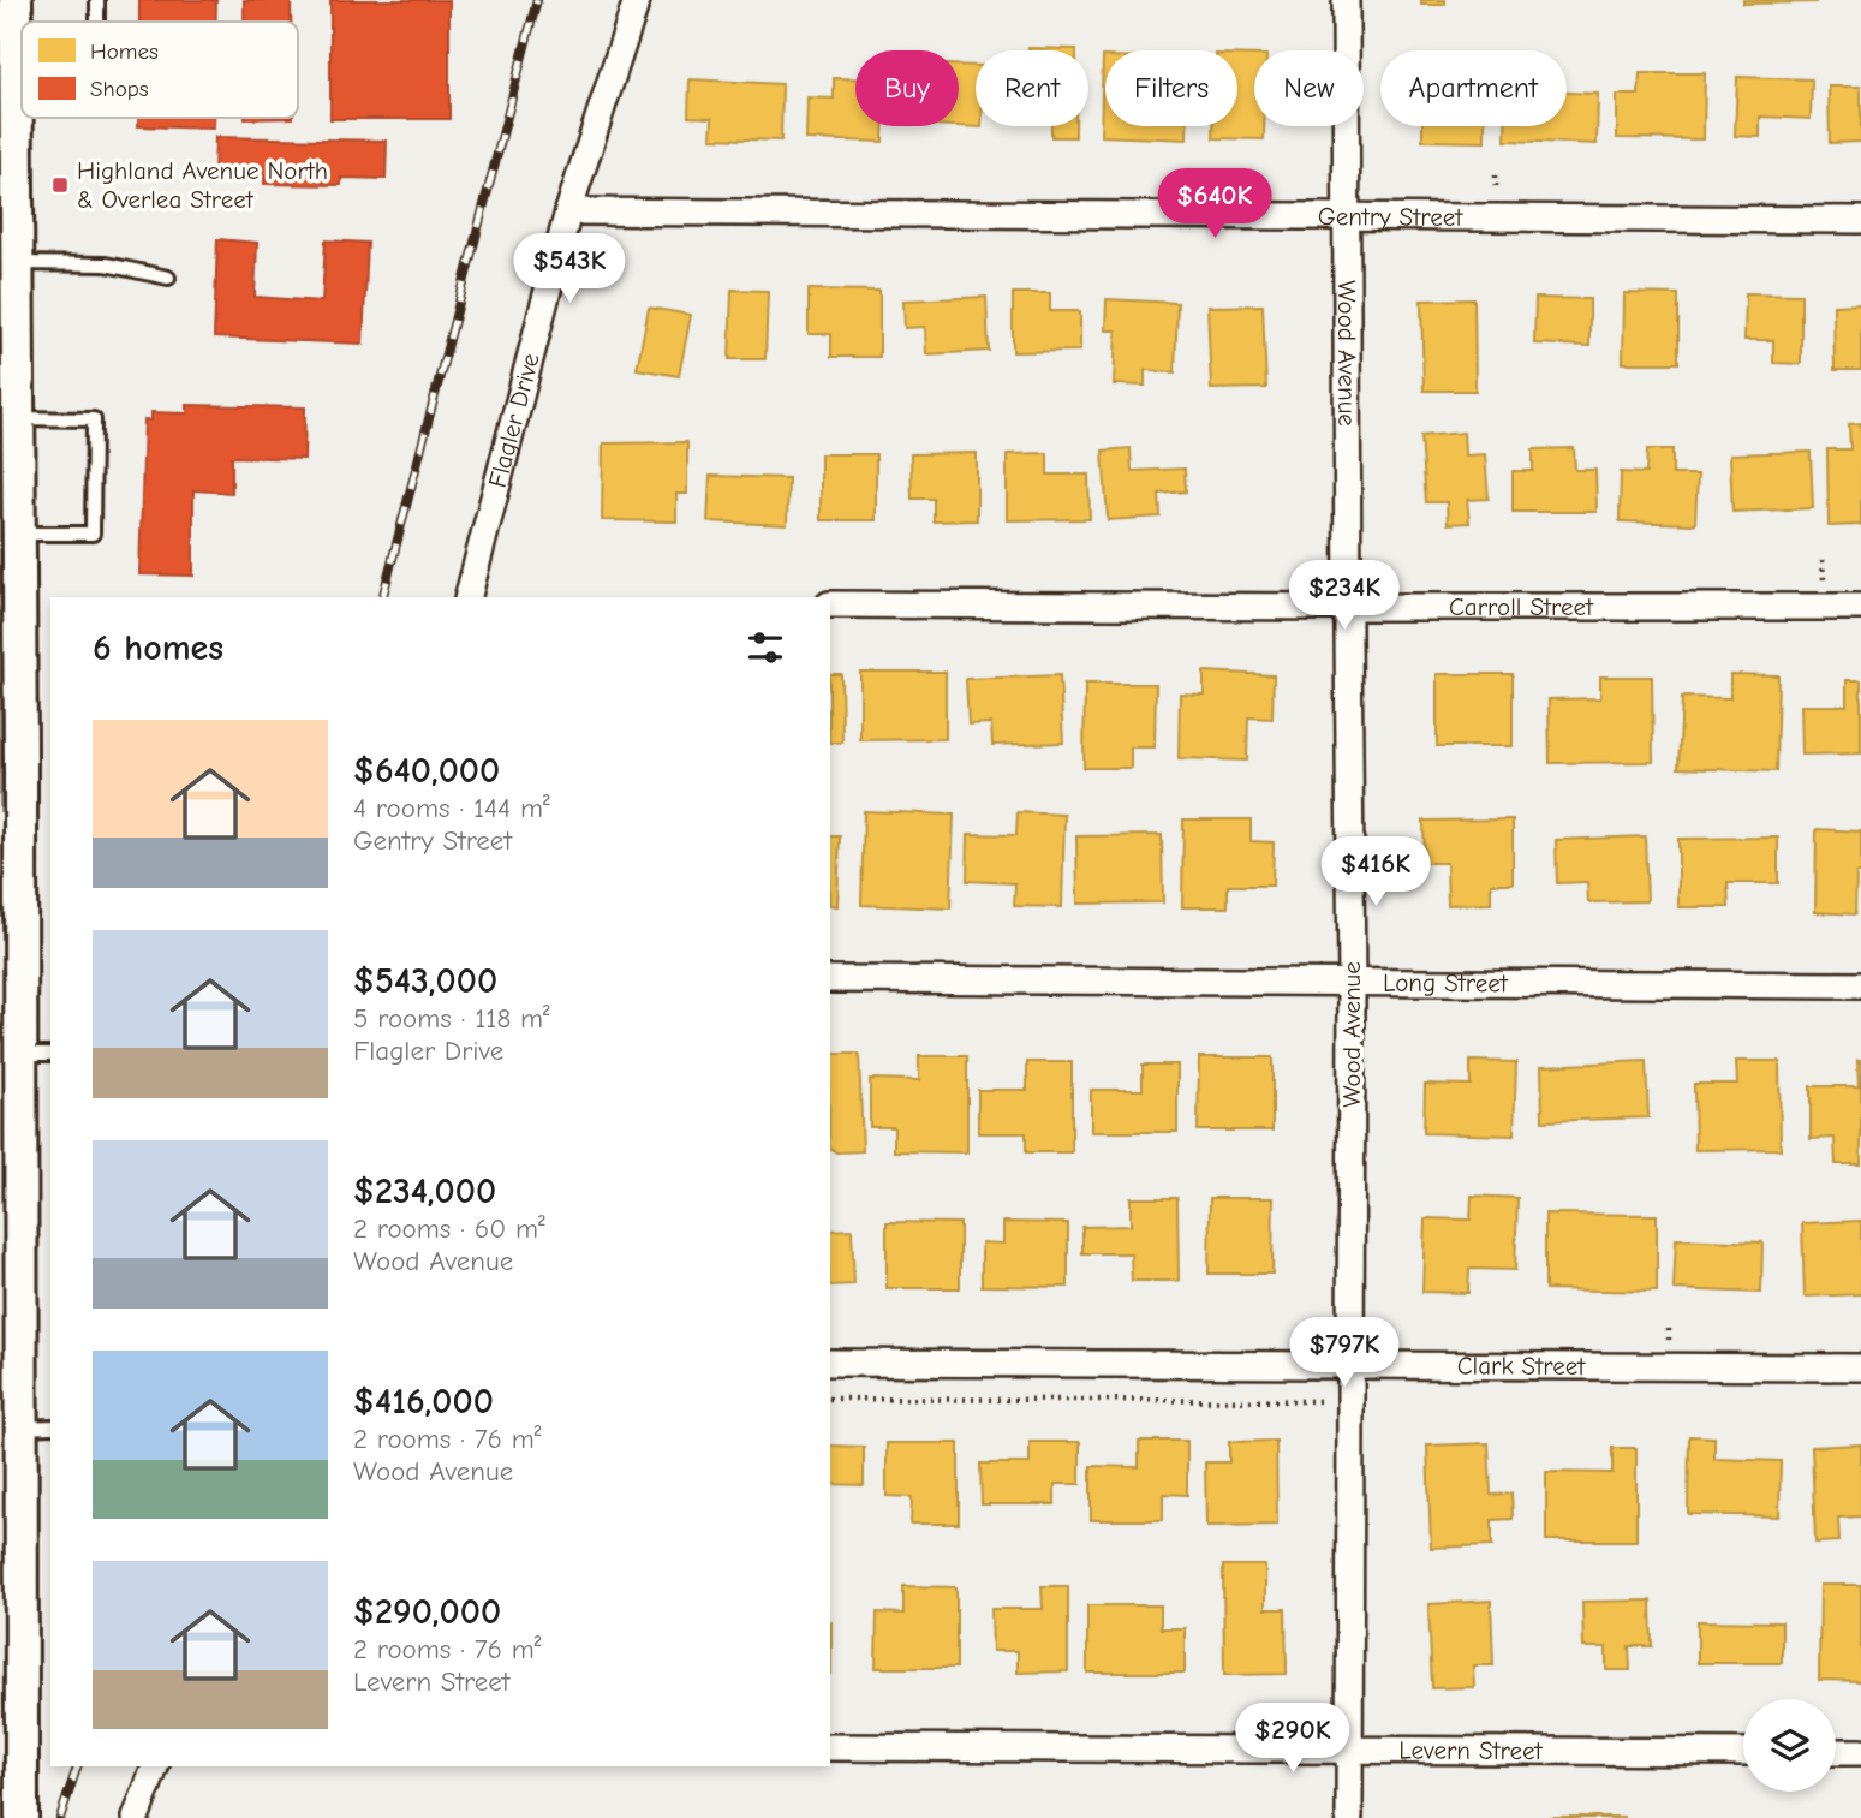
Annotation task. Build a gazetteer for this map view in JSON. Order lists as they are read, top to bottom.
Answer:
{
  "streets": {
    "street": [
      "Gentry Street",
      "Wood Avenue",
      "Flagler Drive",
      "Carroll Street",
      "Long Street",
      "Clark Street",
      "Levern Street"
    ]
  },
  "crossings": [
    ["Gentry Street", "Wood Avenue"],
    ["Gentry Street", "Flagler Drive"],
    ["Wood Avenue", "Carroll Street"],
    ["Wood Avenue", "Long Street"],
    ["Wood Avenue", "Clark Street"],
    ["Wood Avenue", "Levern Street"]
  ],
  "places": {
    "transit": ["Highland Avenue North & Overlea Street"]
  },
  "legend": ["Homes", "Shops"],
  "page": {
    "chip": [
      "Buy",
      "Rent",
      "Filters",
      "New",
      "Apartment"
    ],
    "price": [
      "$640K",
      "$543K",
      "$234K",
      "$416K",
      "$797K",
      "$290K"
    ],
    "heading": "6 homes",
    "list": [
      {
        "name": "$640,000",
        "note": "4 rooms · 144 m² · Gentry Street"
      },
      {
        "name": "$543,000",
        "note": "5 rooms · 118 m² · Flagler Drive"
      },
      {
        "name": "$234,000",
        "note": "2 rooms · 60 m² · Wood Avenue"
      },
      {
        "name": "$416,000",
        "note": "2 rooms · 76 m² · Wood Avenue"
      },
      {
        "name": "$290,000",
        "note": "2 rooms · 76 m² · Levern Street"
      }
    ]
  }
}
